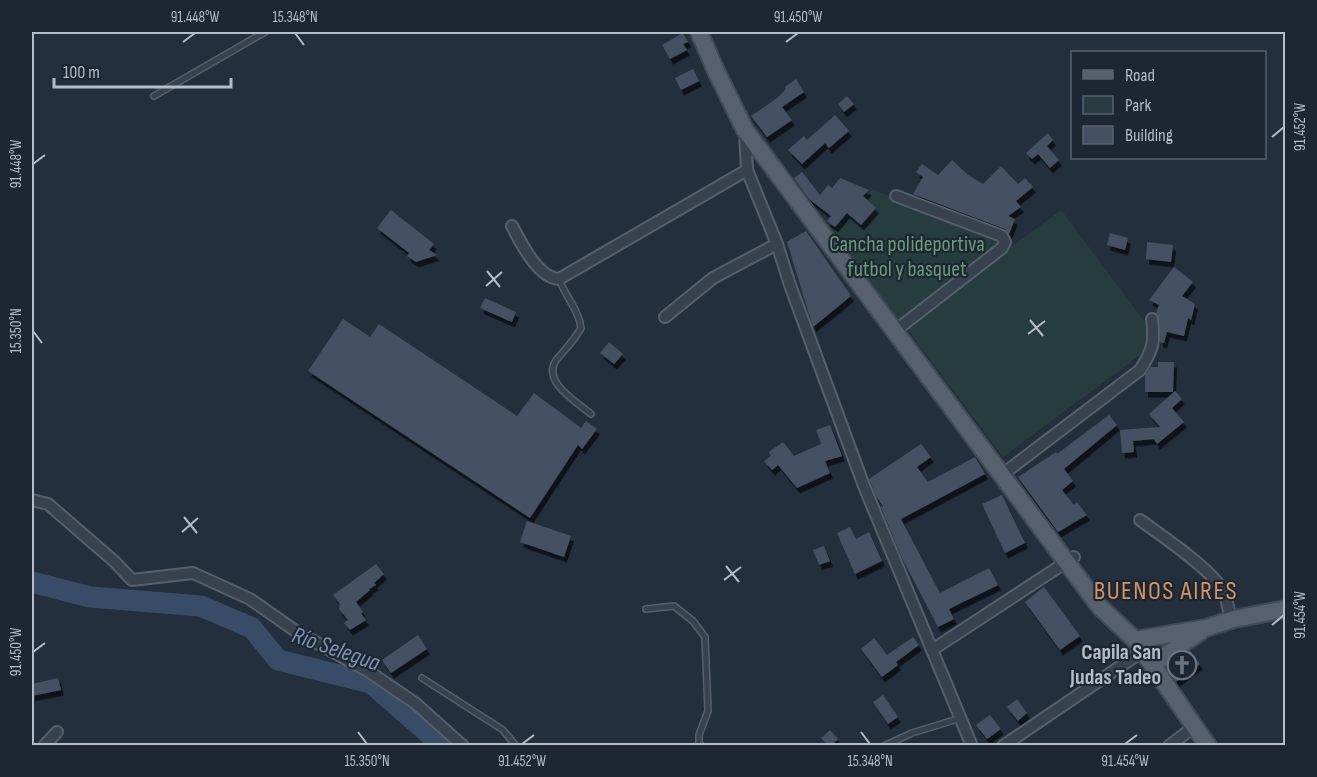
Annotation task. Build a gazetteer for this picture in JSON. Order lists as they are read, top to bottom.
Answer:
{
  "districts": ["BUENOS AIRES"],
  "water": ["Río Selegua"],
  "parks": ["Cancha polideportiva futbol y basquet"],
  "places": {
    "church": ["Capila San Judas Tadeo"]
  },
  "legend": ["Road", "Park", "Building"],
  "scale_bar": "100 m",
  "coordinates": [
    "91.448°W",
    "15.348°N",
    "91.450°W",
    "91.452°W",
    "15.350°N",
    "91.454°W"
  ]
}
